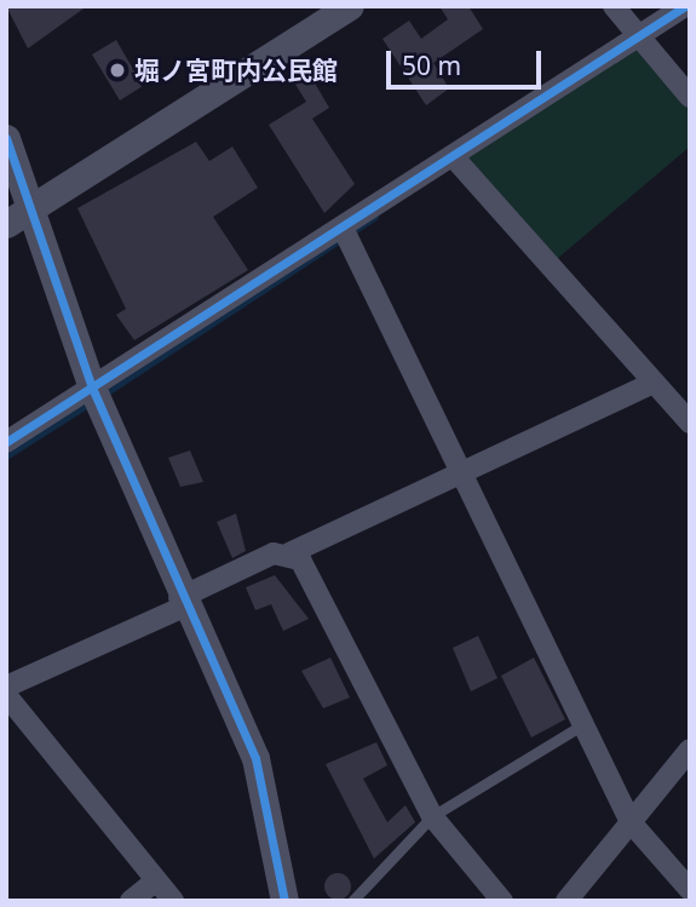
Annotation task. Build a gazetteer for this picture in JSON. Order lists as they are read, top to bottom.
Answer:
{
  "places": ["堀ノ宮町内公民館"],
  "scale_bar": "50 m"
}
